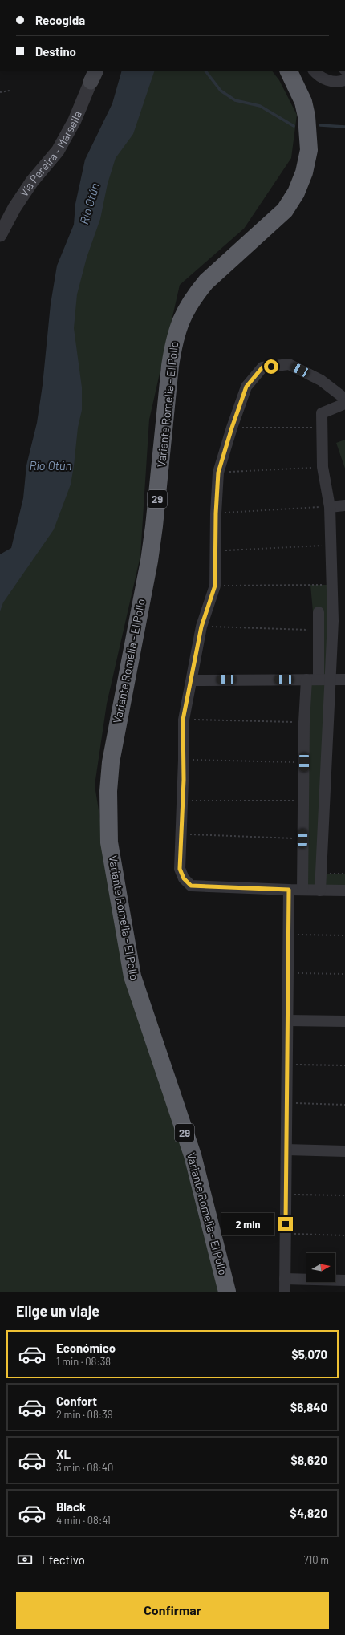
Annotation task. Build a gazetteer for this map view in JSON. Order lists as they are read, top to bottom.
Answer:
{
  "streets": {
    "highway": ["Variante Romelia - El Pollo", "29"],
    "street": ["Vía Pereira - Marsella"]
  },
  "water": ["Río Otún"],
  "north": "right",
  "page": {
    "banner": ["Recogida", "Destino"],
    "bubble": "2 min",
    "heading": "Elige un viaje",
    "list": [
      {
        "name": "Económico",
        "note": "1 min · 08:38",
        "value": "$5,070"
      },
      {
        "name": "Confort",
        "note": "2 min · 08:39",
        "value": "$6,840"
      },
      {
        "name": "XL",
        "note": "3 min · 08:40",
        "value": "$8,620"
      },
      {
        "name": "Black",
        "note": "4 min · 08:41",
        "value": "$4,820"
      }
    ],
    "pay": ["Efectivo", "710 m"],
    "buttons": "Confirmar"
  }
}
